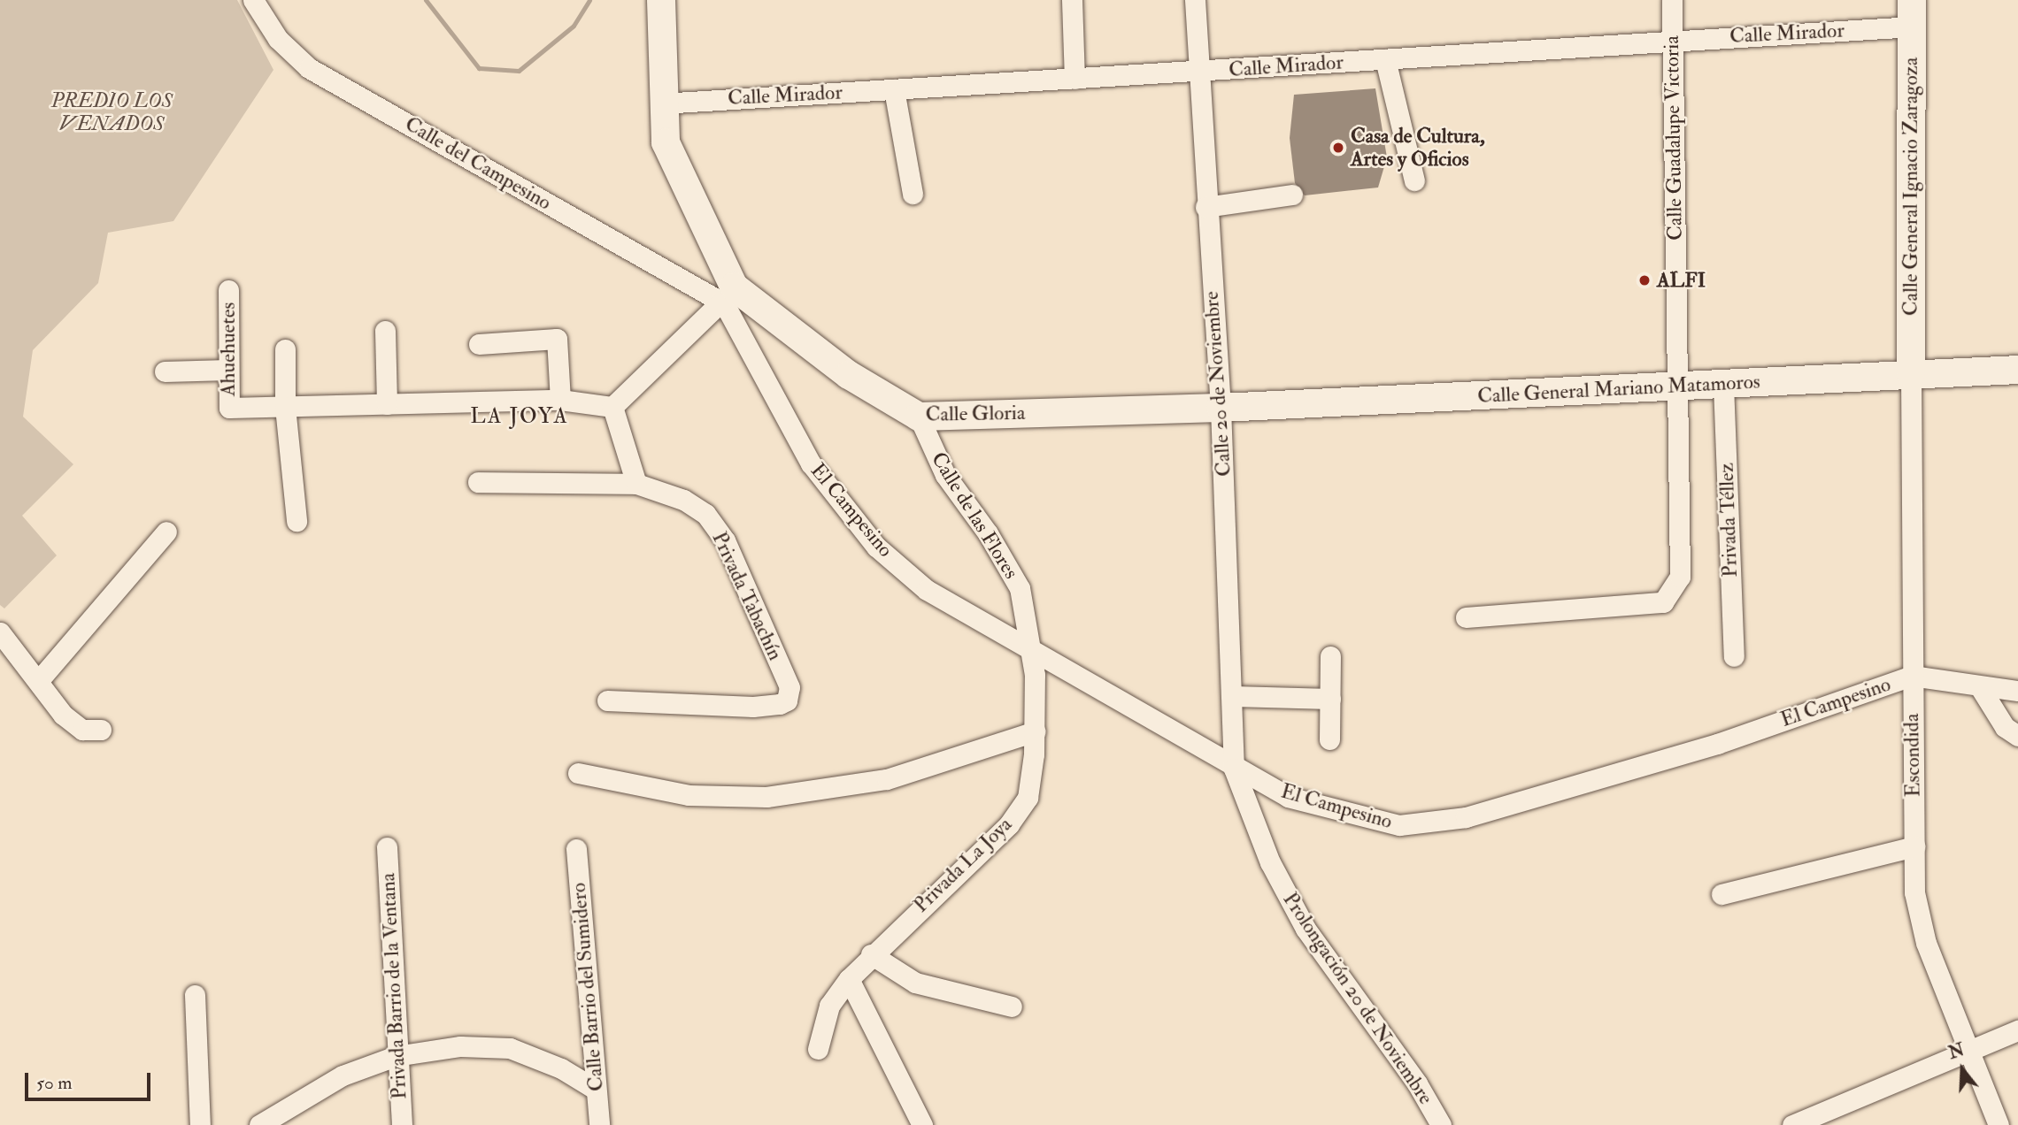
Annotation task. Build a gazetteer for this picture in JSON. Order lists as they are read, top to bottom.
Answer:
{
  "streets": {
    "main road": ["Calle General Ignacio Zaragoza", "Calle General Mariano Matamoros", "Calle Gloria"],
    "street": [
      "Calle Mirador",
      "Calle Guadalupe Victoria",
      "Calle del Campesino",
      "Ahuehuetes",
      "Calle 20 de Noviembre",
      "El Campesino",
      "Calle de las Flores",
      "Privada Téllez",
      "Privada Tabachín",
      "Escondida",
      "Privada La Joya",
      "Privada Barrio de la Ventana",
      "Calle Barrio del Sumidero",
      "Prolongación 20 de Noviembre"
    ]
  },
  "crossings": [
    ["Calle Mirador", "Calle Guadalupe Victoria"],
    ["Calle Mirador", "Calle General Ignacio Zaragoza"],
    ["Calle Mirador", "Calle 20 de Noviembre"],
    ["Calle Guadalupe Victoria", "Calle General Mariano Matamoros"],
    ["Calle del Campesino", "Calle Gloria"],
    ["Calle del Campesino", "El Campesino"],
    ["Calle General Ignacio Zaragoza", "Calle General Mariano Matamoros"],
    ["Calle General Ignacio Zaragoza", "Escondida"],
    ["Calle 20 de Noviembre", "Calle General Mariano Matamoros"],
    ["Calle 20 de Noviembre", "Calle Gloria"],
    ["Calle 20 de Noviembre", "El Campesino"],
    ["Calle 20 de Noviembre", "Prolongación 20 de Noviembre"],
    ["Calle General Mariano Matamoros", "Calle Gloria"],
    ["Calle General Mariano Matamoros", "Privada Téllez"],
    ["Calle General Mariano Matamoros", "Escondida"],
    ["Calle Gloria", "El Campesino"],
    ["Calle Gloria", "Calle de las Flores"],
    ["El Campesino", "Calle de las Flores"],
    ["El Campesino", "Escondida"],
    ["El Campesino", "Privada La Joya"],
    ["El Campesino", "Prolongación 20 de Noviembre"],
    ["Calle de las Flores", "Privada La Joya"]
  ],
  "districts": ["LA JOYA"],
  "parks": ["PREDIO LOS VENADOS"],
  "places": ["Casa de Cultura, Artes y Oficios", "ALFI"],
  "scale_bar": "50 m",
  "north": "top"
}
